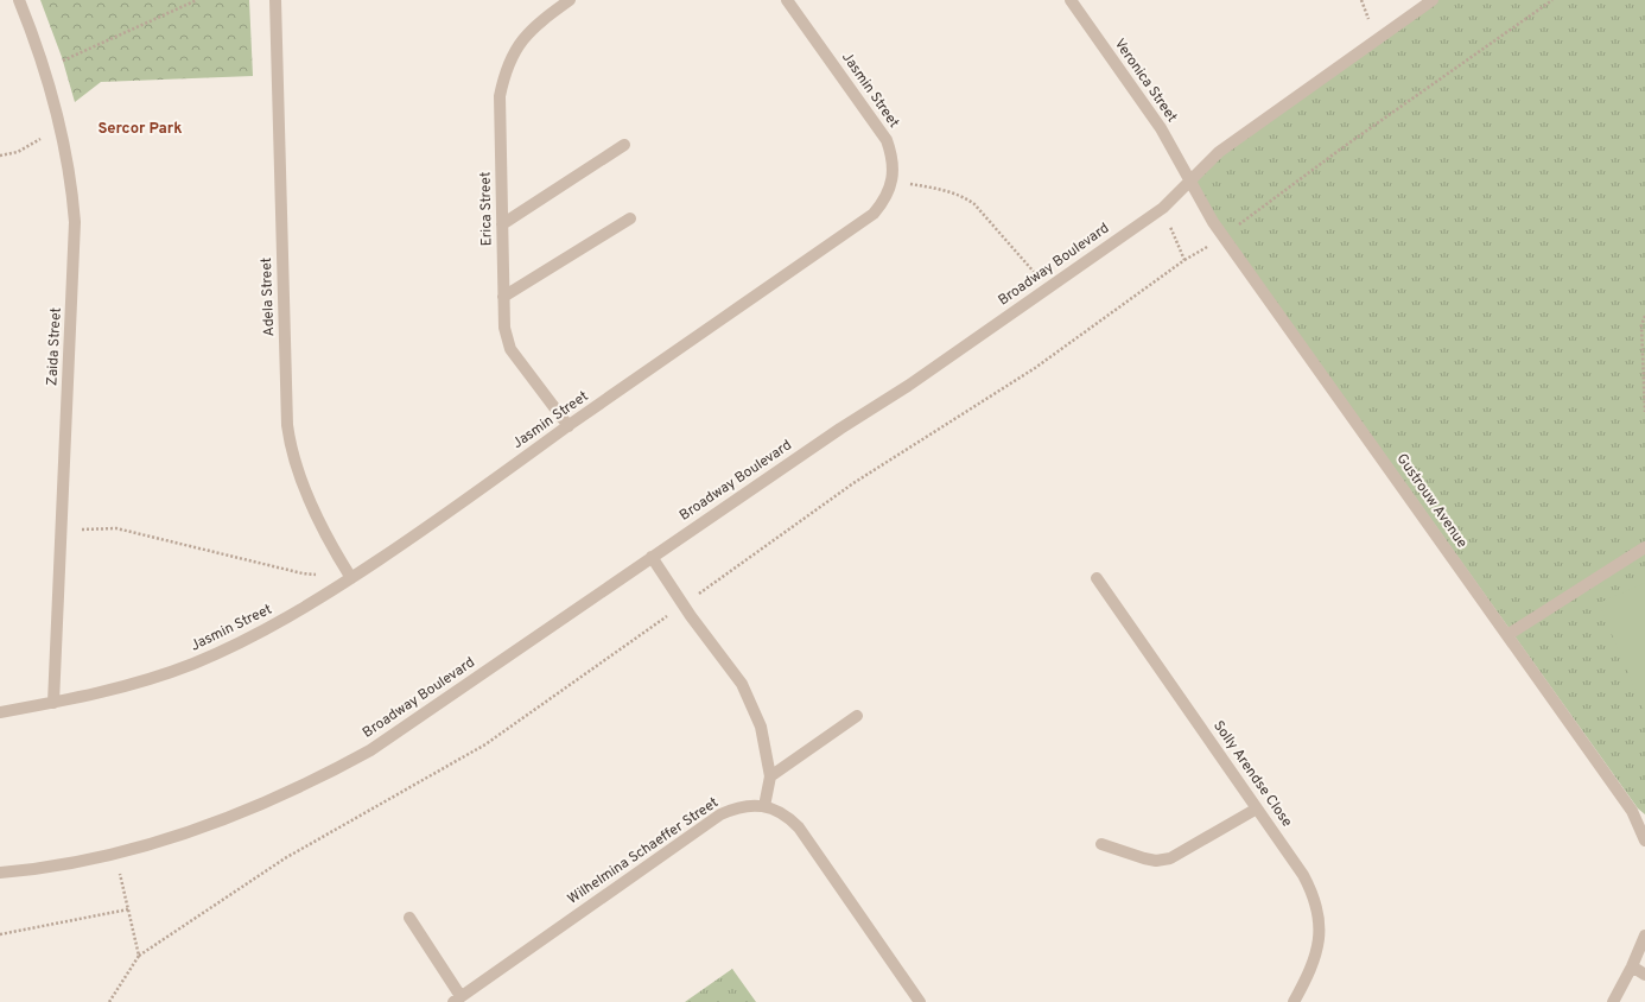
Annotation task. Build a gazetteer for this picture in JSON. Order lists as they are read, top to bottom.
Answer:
{
  "streets": {
    "street": [
      "Veronica Street",
      "Jasmin Street",
      "Erica Street",
      "Broadway Boulevard",
      "Adela Street",
      "Zaida Street",
      "Gustrouw Avenue",
      "Solly Arendse Close",
      "Wilhelmina Schaeffer Street"
    ]
  },
  "crossings": [
    ["Veronica Street", "Broadway Boulevard"],
    ["Veronica Street", "Gustrouw Avenue"],
    ["Jasmin Street", "Erica Street"],
    ["Jasmin Street", "Adela Street"],
    ["Jasmin Street", "Zaida Street"],
    ["Broadway Boulevard", "Gustrouw Avenue"]
  ],
  "districts": ["Sercor Park"]
}
